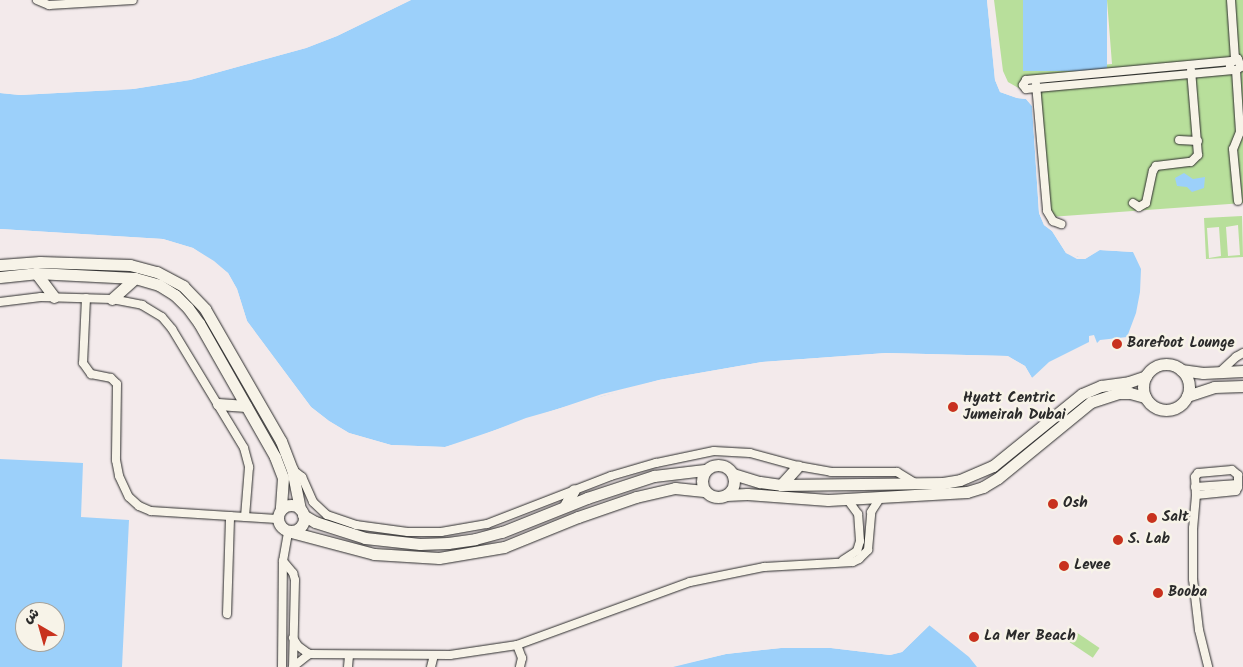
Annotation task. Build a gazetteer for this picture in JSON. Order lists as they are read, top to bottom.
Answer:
{
  "places": [
    "Barefoot Lounge",
    "Hyatt Centric Jumeirah Dubai",
    "Osh",
    "Salt",
    "S. Lab",
    "Levee",
    "Booba",
    "La Mer Beach"
  ],
  "north": "top left"
}
